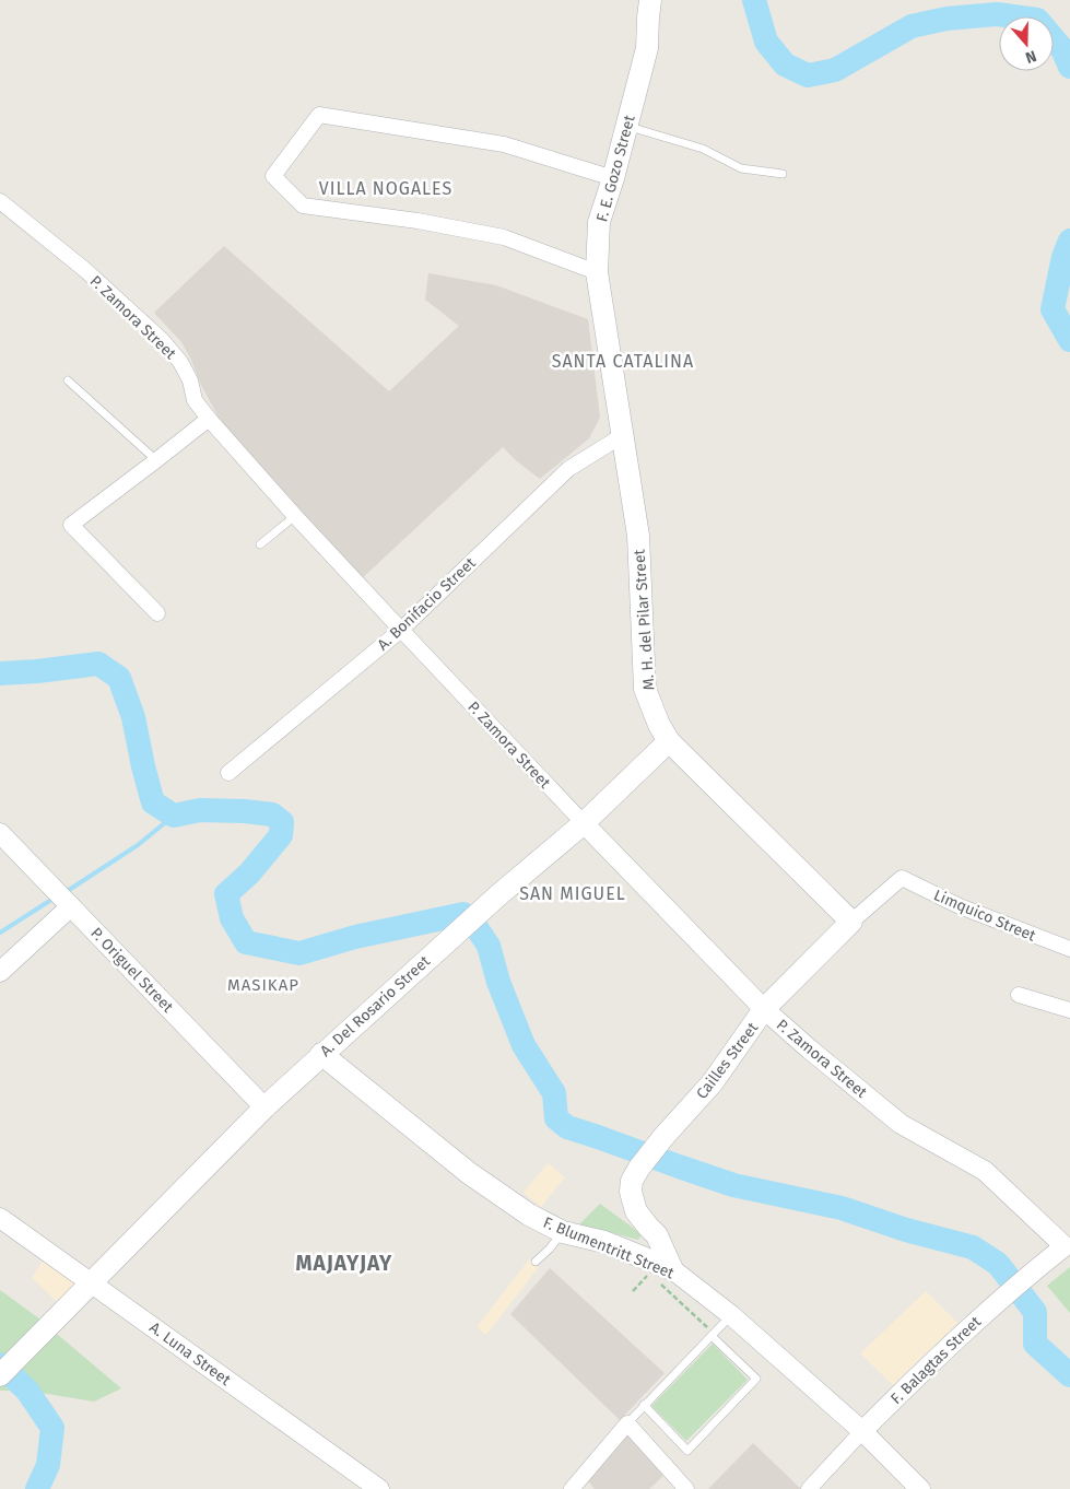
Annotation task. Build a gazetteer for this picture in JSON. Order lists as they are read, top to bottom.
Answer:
{
  "streets": {
    "main road": [
      "F. E. Gozo Street",
      "M. H. del Pilar Street",
      "A. Del Rosario Street",
      "Cailles Street",
      "F. Blumentritt Street"
    ],
    "street": [
      "P. Zamora Street",
      "A. Bonifacio Street",
      "Limquico Street",
      "P. Origuel Street",
      "A. Luna Street",
      "F. Balagtas Street"
    ]
  },
  "crossings": [
    ["F. E. Gozo Street", "A. Bonifacio Street"],
    ["F. E. Gozo Street", "M. H. del Pilar Street"],
    ["P. Zamora Street", "A. Bonifacio Street"],
    ["P. Zamora Street", "A. Del Rosario Street"],
    ["P. Zamora Street", "Cailles Street"],
    ["P. Zamora Street", "F. Balagtas Street"],
    ["A. Bonifacio Street", "M. H. del Pilar Street"],
    ["M. H. del Pilar Street", "A. Del Rosario Street"],
    ["M. H. del Pilar Street", "Cailles Street"],
    ["Limquico Street", "Cailles Street"],
    ["P. Origuel Street", "A. Del Rosario Street"],
    ["A. Del Rosario Street", "F. Blumentritt Street"],
    ["A. Del Rosario Street", "A. Luna Street"],
    ["Cailles Street", "F. Blumentritt Street"],
    ["F. Blumentritt Street", "F. Balagtas Street"]
  ],
  "districts": [
    "VILLA NOGALES",
    "SANTA CATALINA",
    "SAN MIGUEL",
    "MASIKAP",
    "MAJAYJAY"
  ],
  "north": "bottom"
}
